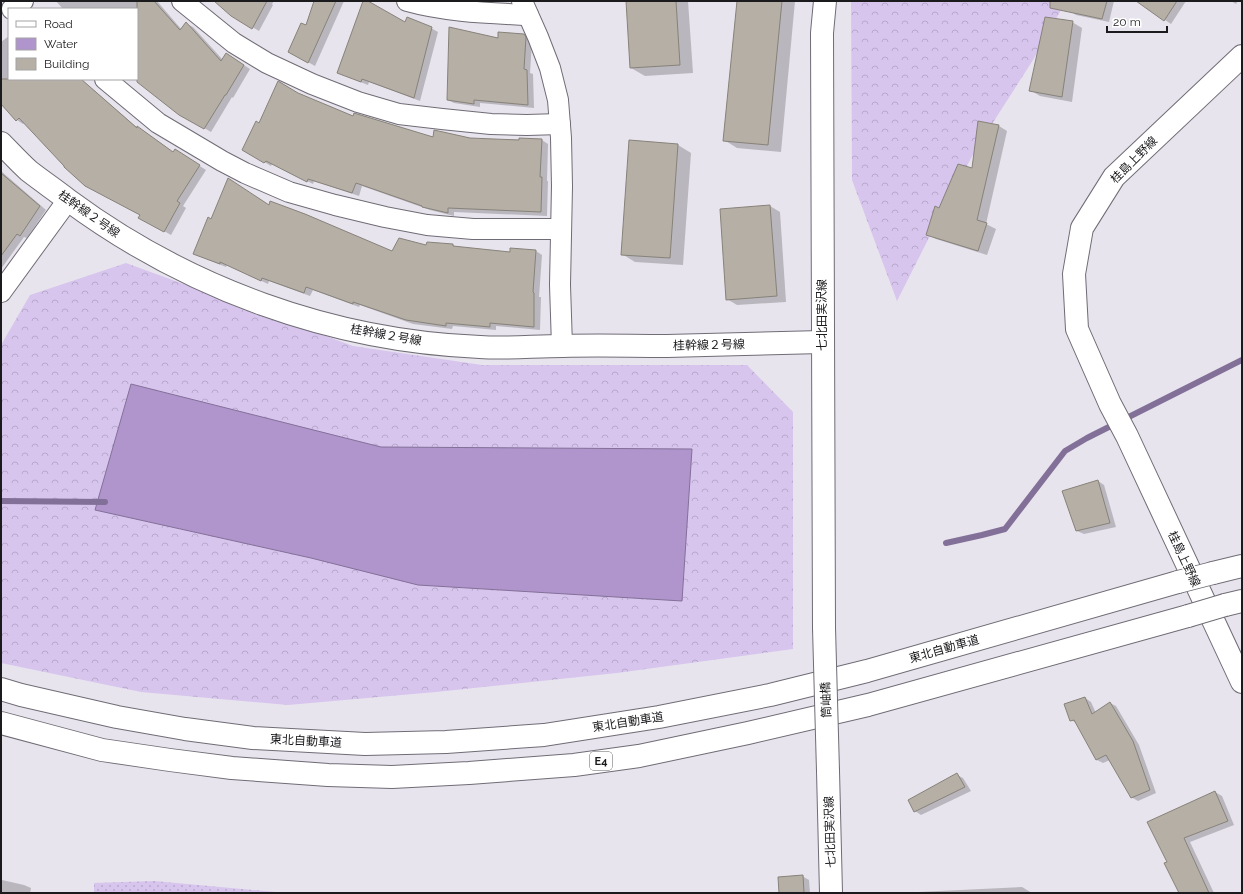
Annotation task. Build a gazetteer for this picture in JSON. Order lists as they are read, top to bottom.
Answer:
{
  "streets": {
    "main road": [
      "桂島上野線",
      "桂幹線２号線",
      "七北田実沢線",
      "東北自動車道",
      "筒岫橋",
      "E4"
    ]
  },
  "crossings": [
    ["桂幹線２号線", "七北田実沢線"],
    ["七北田実沢線", "筒岫橋"]
  ],
  "legend": ["Road", "Water", "Building"],
  "scale_bar": "20 m"
}
